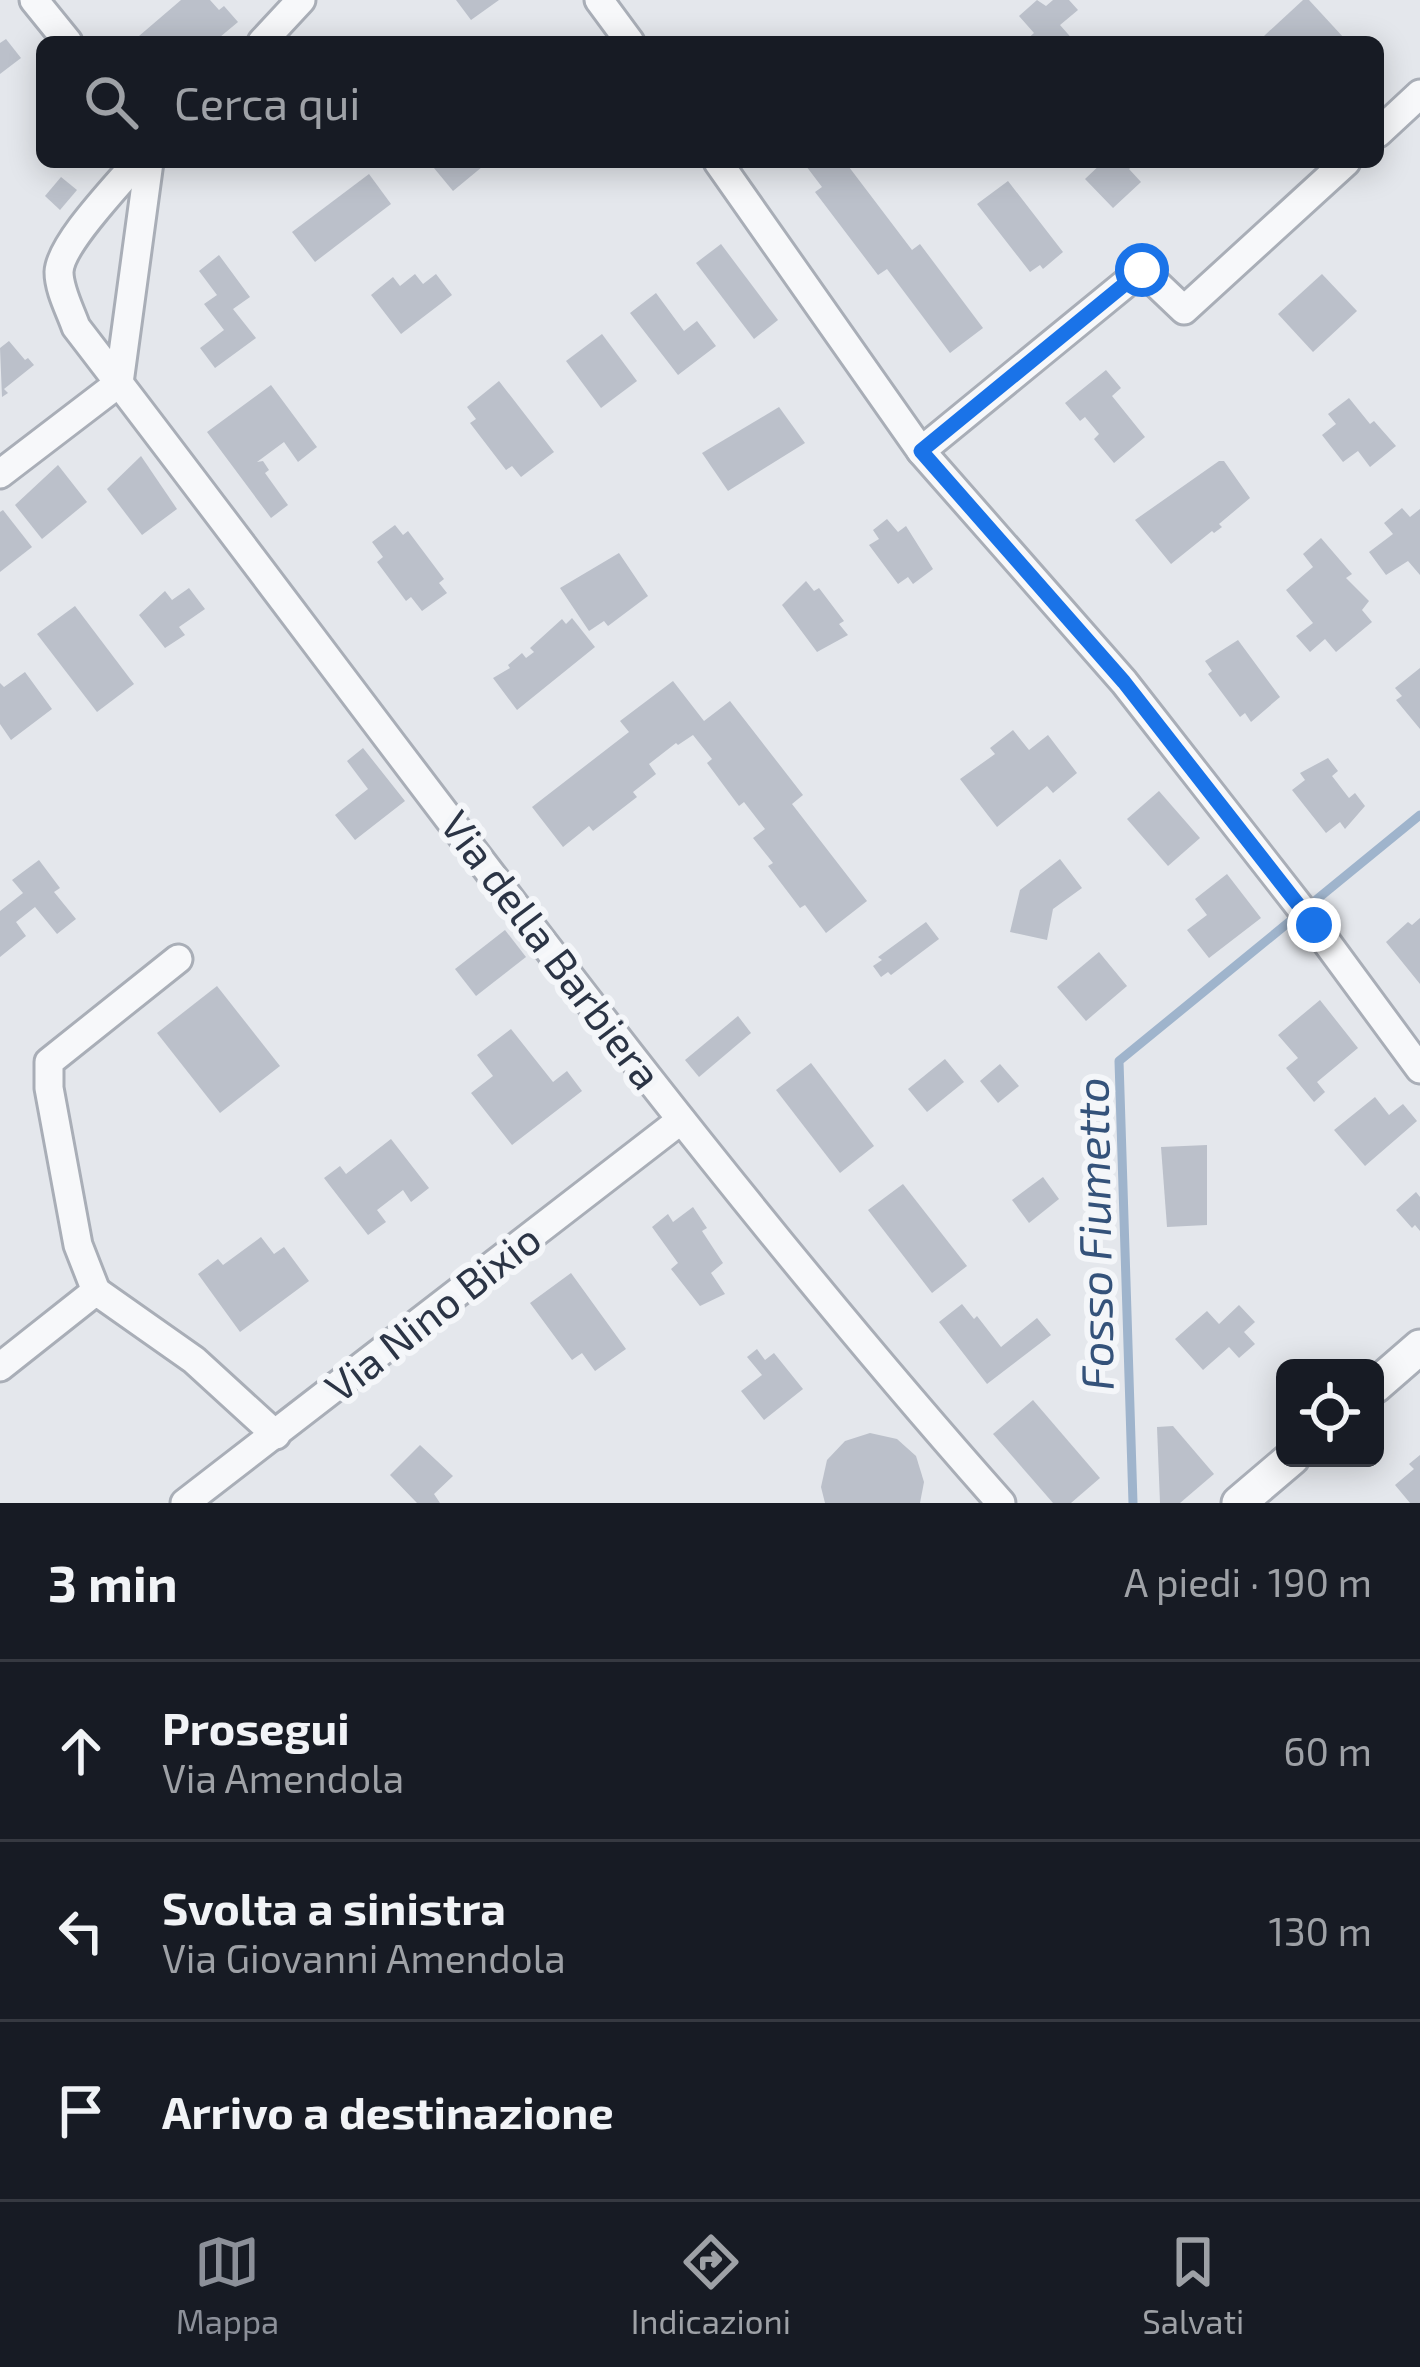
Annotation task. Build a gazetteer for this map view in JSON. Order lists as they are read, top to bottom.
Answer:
{
  "streets": {
    "street": ["Via della Barbiera", "Via Nino Bixio"]
  },
  "crossings": [
    ["Via della Barbiera", "Via Nino Bixio"]
  ],
  "water": ["Fosso Fiumetto"],
  "page": {
    "search": "Cerca qui",
    "heading": ["3 min", "A piedi · 190 m"],
    "list": [
      ["Prosegui", "Via Amendola", "60 m"],
      ["Svolta a sinistra", "Via Giovanni Amendola", "130 m"],
      "Arrivo a destinazione"
    ],
    "nav": ["Mappa", "Indicazioni", "Salvati"]
  }
}
